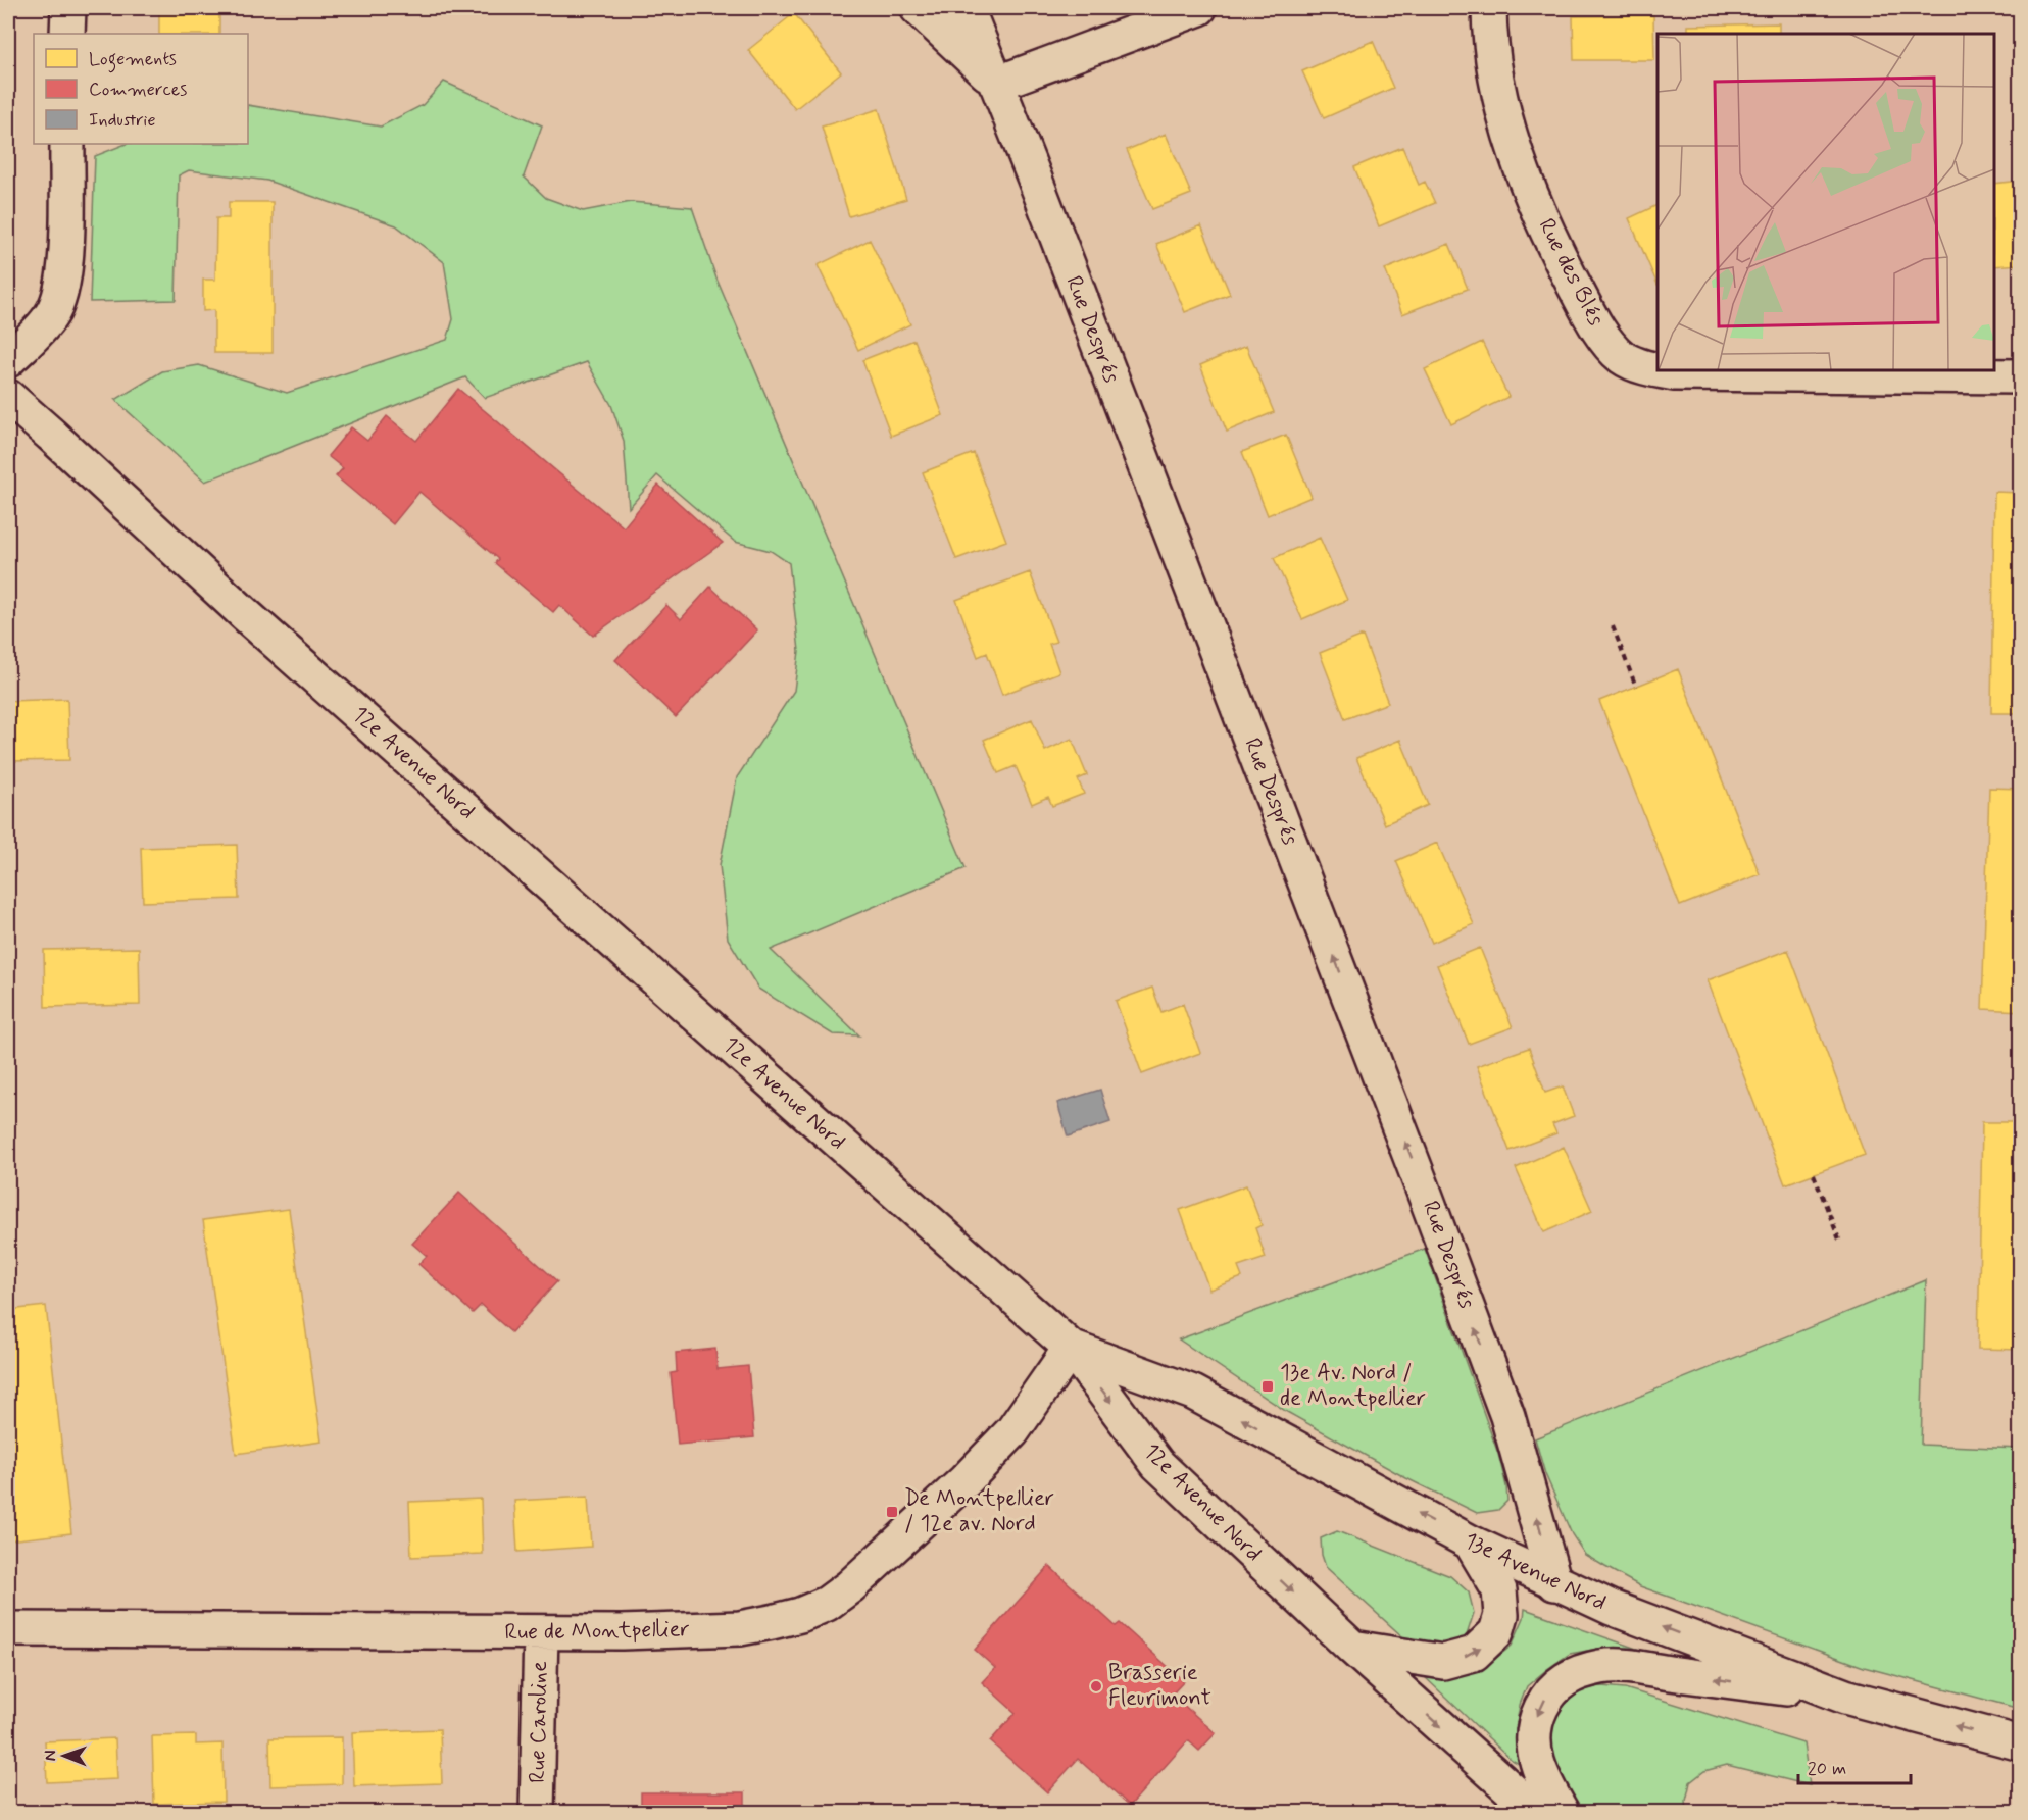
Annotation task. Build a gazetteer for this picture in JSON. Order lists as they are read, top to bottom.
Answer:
{
  "streets": {
    "street": [
      "Rue des Blés",
      "Rue Després",
      "12e Avenue Nord",
      "13e Avenue Nord",
      "Rue de Montpellier",
      "Rue Caroline"
    ]
  },
  "crossings": [
    ["Rue Després", "13e Avenue Nord"],
    ["12e Avenue Nord", "13e Avenue Nord"],
    ["12e Avenue Nord", "Rue de Montpellier"],
    ["13e Avenue Nord", "Rue de Montpellier"],
    ["Rue de Montpellier", "Rue Caroline"]
  ],
  "one_way": ["Rue Després", "13e Avenue Nord"],
  "places": {
    "transit": ["13e Av. Nord / de Montpellier", "De Montpellier / 12e av. Nord"],
    "other": ["Brasserie Fleurimont"]
  },
  "legend": ["Logements", "Commerces", "Industrie"],
  "scale_bar": "20 m",
  "north": "left"
}
